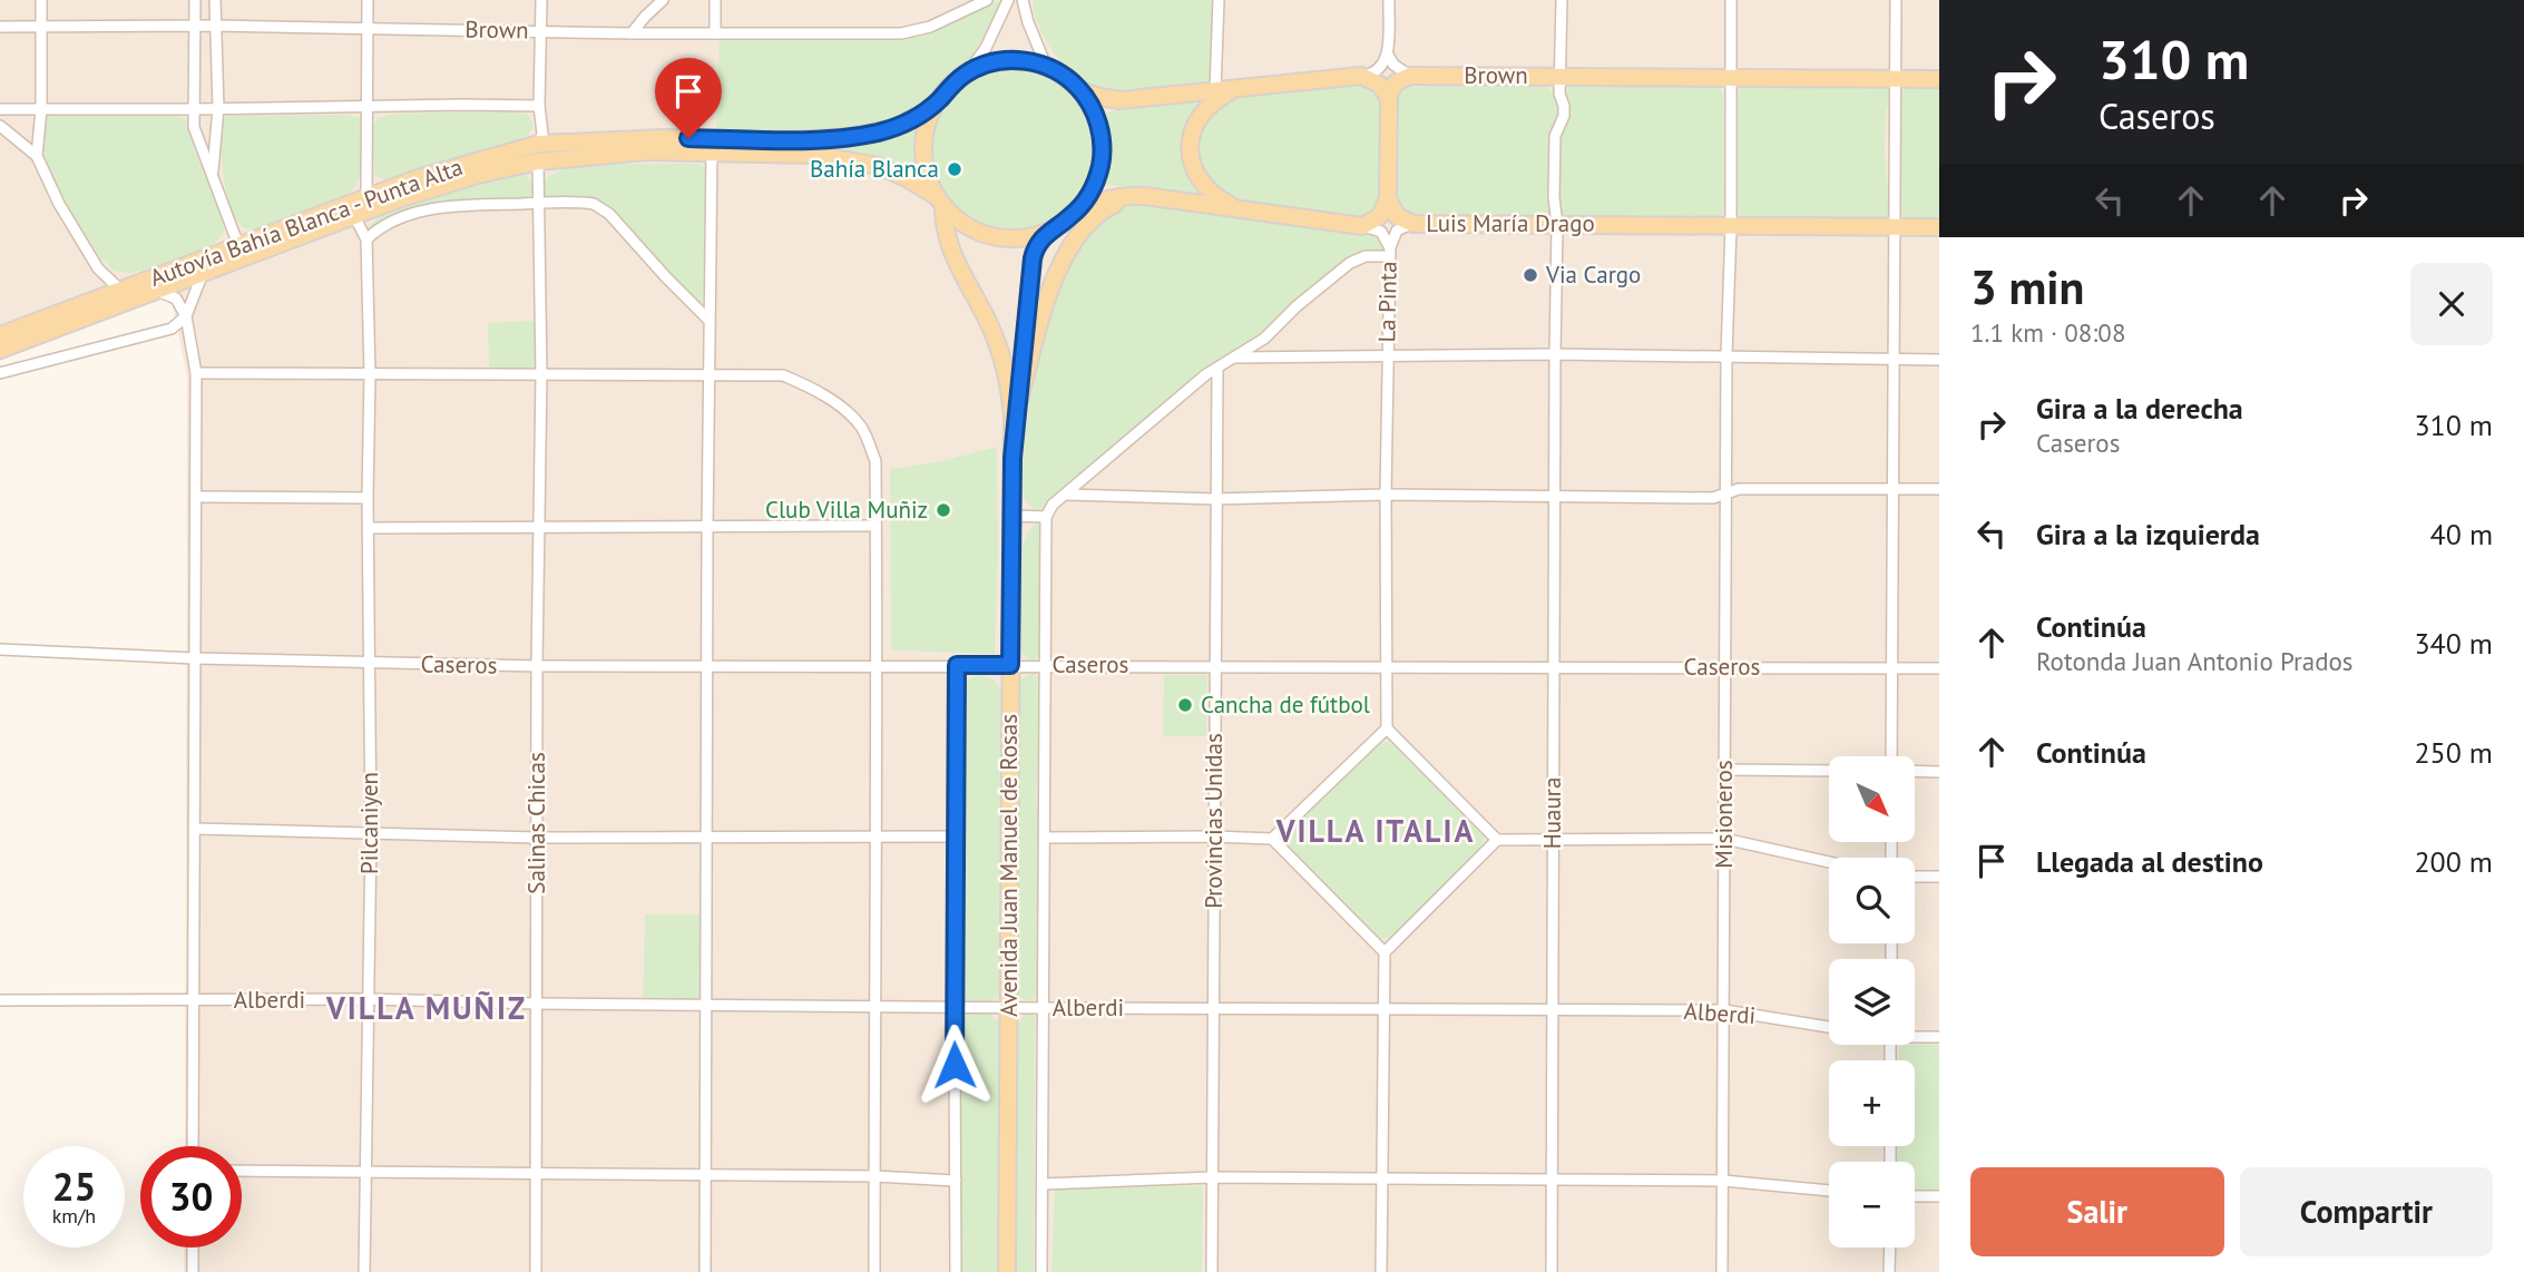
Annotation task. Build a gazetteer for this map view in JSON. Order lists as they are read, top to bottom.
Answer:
{
  "streets": {
    "main road": [
      "Brown",
      "Autovía Bahía Blanca - Punta Alta",
      "Luis María Drago",
      "Avenida Juan Manuel de Rosas"
    ],
    "street": [
      "La Pinta",
      "Caseros",
      "Huaura",
      "Misioneros",
      "Provincias Unidas",
      "Pilcaniyen",
      "Salinas Chicas",
      "Alberdi"
    ]
  },
  "crossings": [
    ["Brown", "Huaura"],
    ["Brown", "Misioneros"],
    ["Autovía Bahía Blanca - Punta Alta", "Salinas Chicas"],
    ["Autovía Bahía Blanca - Punta Alta", "Avenida Juan Manuel de Rosas"],
    ["Luis María Drago", "La Pinta"],
    ["Luis María Drago", "Huaura"],
    ["Luis María Drago", "Misioneros"],
    ["La Pinta", "Caseros"],
    ["Caseros", "Huaura"],
    ["Caseros", "Misioneros"],
    ["Caseros", "Provincias Unidas"],
    ["Caseros", "Pilcaniyen"],
    ["Caseros", "Salinas Chicas"],
    ["Caseros", "Avenida Juan Manuel de Rosas"],
    ["Huaura", "Alberdi"],
    ["Misioneros", "Alberdi"],
    ["Provincias Unidas", "Alberdi"],
    ["Pilcaniyen", "Alberdi"],
    ["Salinas Chicas", "Alberdi"],
    ["Avenida Juan Manuel de Rosas", "Alberdi"]
  ],
  "districts": ["VILLA ITALIA", "VILLA MUÑIZ"],
  "places": [
    "Bahía Blanca",
    "Via Cargo",
    "Club Villa Muñiz",
    "Cancha de fútbol"
  ],
  "north": "bottom right",
  "page": {
    "turn": ["310 m", "Caseros"],
    "heading": ["3 min", "1.1 km · 08:08"],
    "list": [
      {
        "name": "Gira a la derecha",
        "note": "Caseros",
        "value": "310 m"
      },
      {
        "name": "Gira a la izquierda",
        "value": "40 m"
      },
      {
        "name": "Continúa",
        "note": "Rotonda Juan Antonio Prados",
        "value": "340 m"
      },
      {
        "name": "Continúa",
        "value": "250 m"
      },
      {
        "name": "Llegada al destino",
        "value": "200 m"
      }
    ],
    "map_buttons": ["+", "−"],
    "speed": "25 km/h",
    "limit": "30",
    "buttons": ["Salir", "Compartir"]
  }
}
